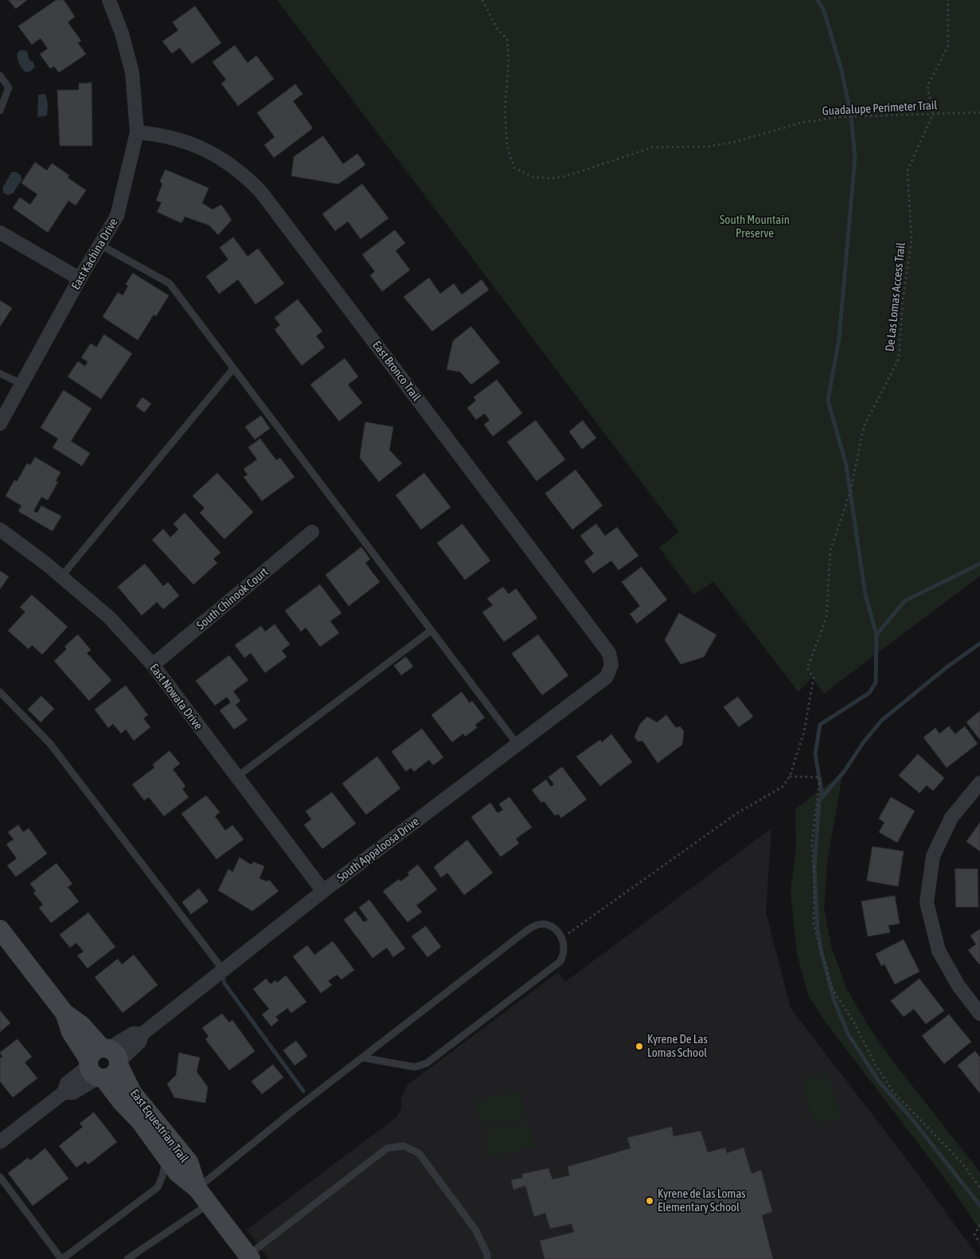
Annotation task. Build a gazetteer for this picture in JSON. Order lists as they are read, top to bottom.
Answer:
{
  "streets": {
    "street": [
      "East Kachina Drive",
      "East Bronco Trail",
      "South Chinook Court",
      "East Nowata Drive",
      "South Appaloosa Drive",
      "East Equestrian Trail"
    ],
    "path": ["Guadalupe Perimeter Trail", "De Las Lomas Access Trail"]
  },
  "crossings": [
    ["Guadalupe Perimeter Trail", "De Las Lomas Access Trail"],
    ["East Kachina Drive", "East Bronco Trail"],
    ["East Bronco Trail", "South Appaloosa Drive"],
    ["South Chinook Court", "East Nowata Drive"],
    ["East Nowata Drive", "South Appaloosa Drive"],
    ["South Appaloosa Drive", "East Equestrian Trail"]
  ],
  "parks": ["South Mountain Preserve"],
  "places": ["Kyrene De Las Lomas School", "Kyrene de las Lomas Elementary School"]
}
